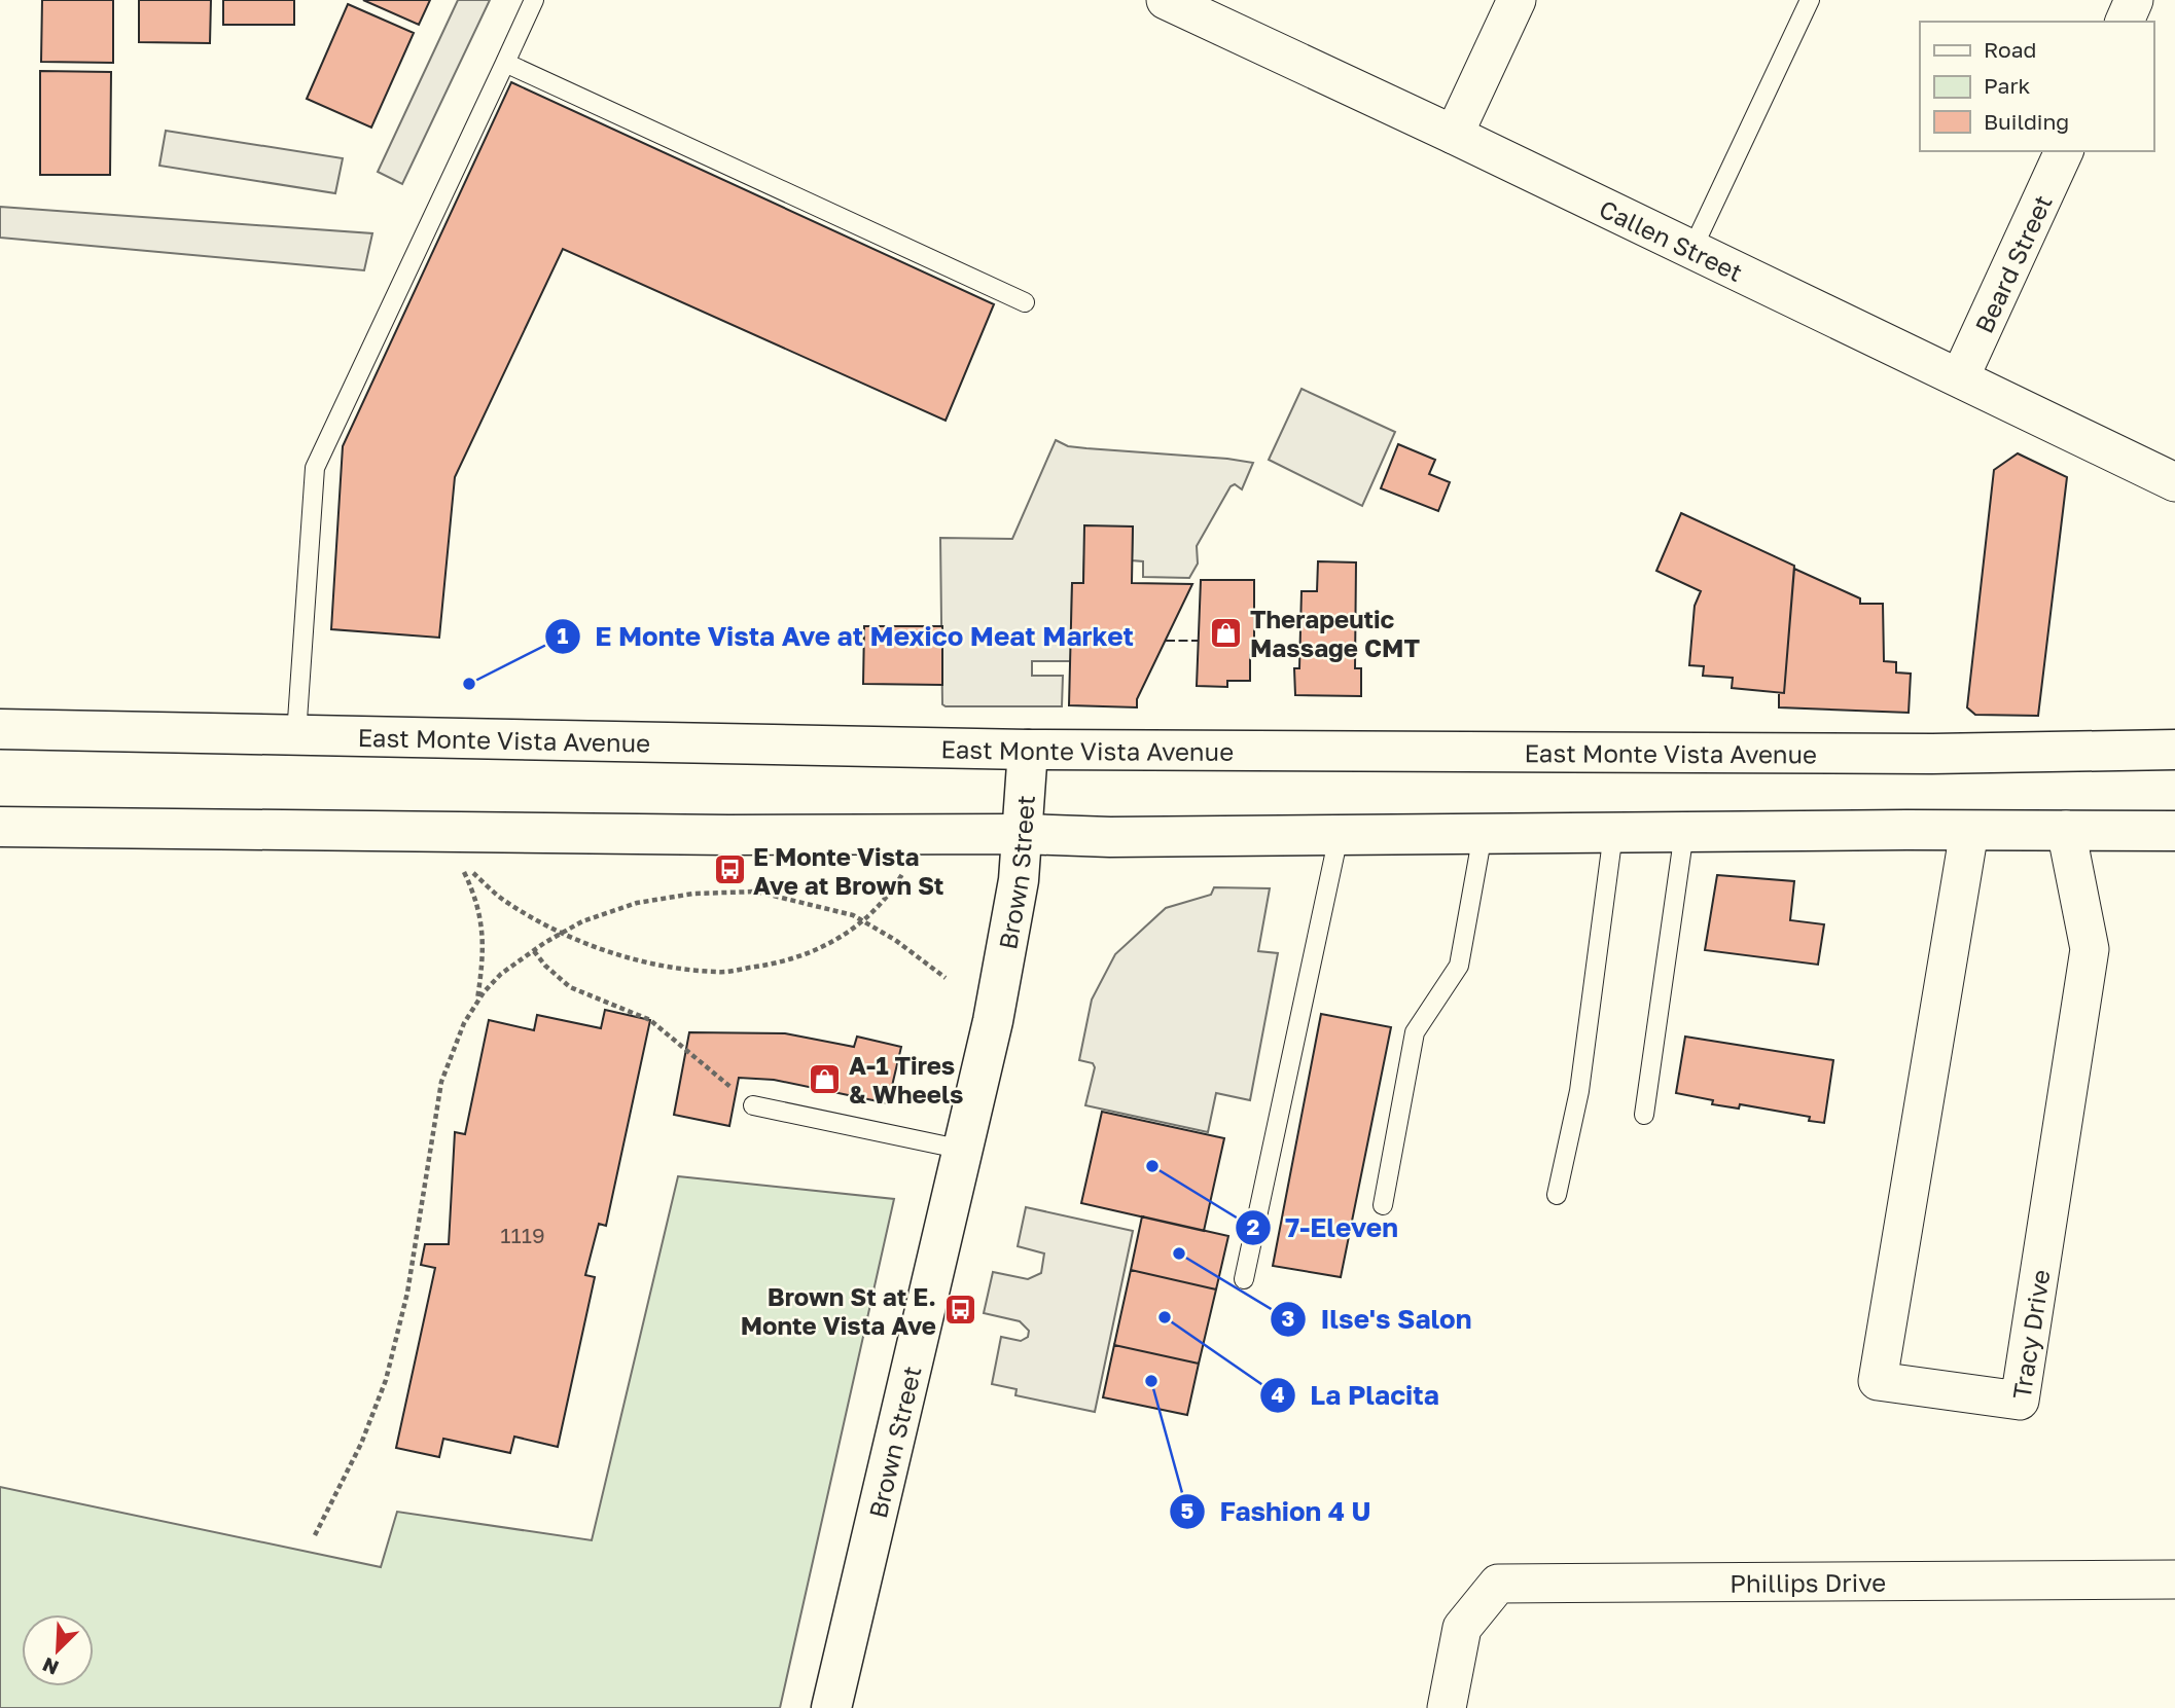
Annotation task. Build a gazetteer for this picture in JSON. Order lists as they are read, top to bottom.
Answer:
{
  "streets": {
    "main road": ["East Monte Vista Avenue", "Brown Street"],
    "street": [
      "Callen Street",
      "Beard Street",
      "Tracy Drive",
      "Phillips Drive"
    ]
  },
  "crossings": [
    ["Callen Street", "Beard Street"],
    ["East Monte Vista Avenue", "Brown Street"]
  ],
  "places": {
    "shop": ["Therapeutic Massage CMT", "A-1 Tires & Wheels"],
    "other": [
      "E Monte Vista Ave at Mexico Meat Market",
      "7-Eleven",
      "Ilse's Salon",
      "La Placita",
      "Fashion 4 U"
    ],
    "bus stop": ["E Monte Vista Ave at Brown St", "Brown St at E. Monte Vista Ave"]
  },
  "house_numbers": ["1119"],
  "legend": ["Road", "Park", "Building"],
  "north": "bottom left"
}
